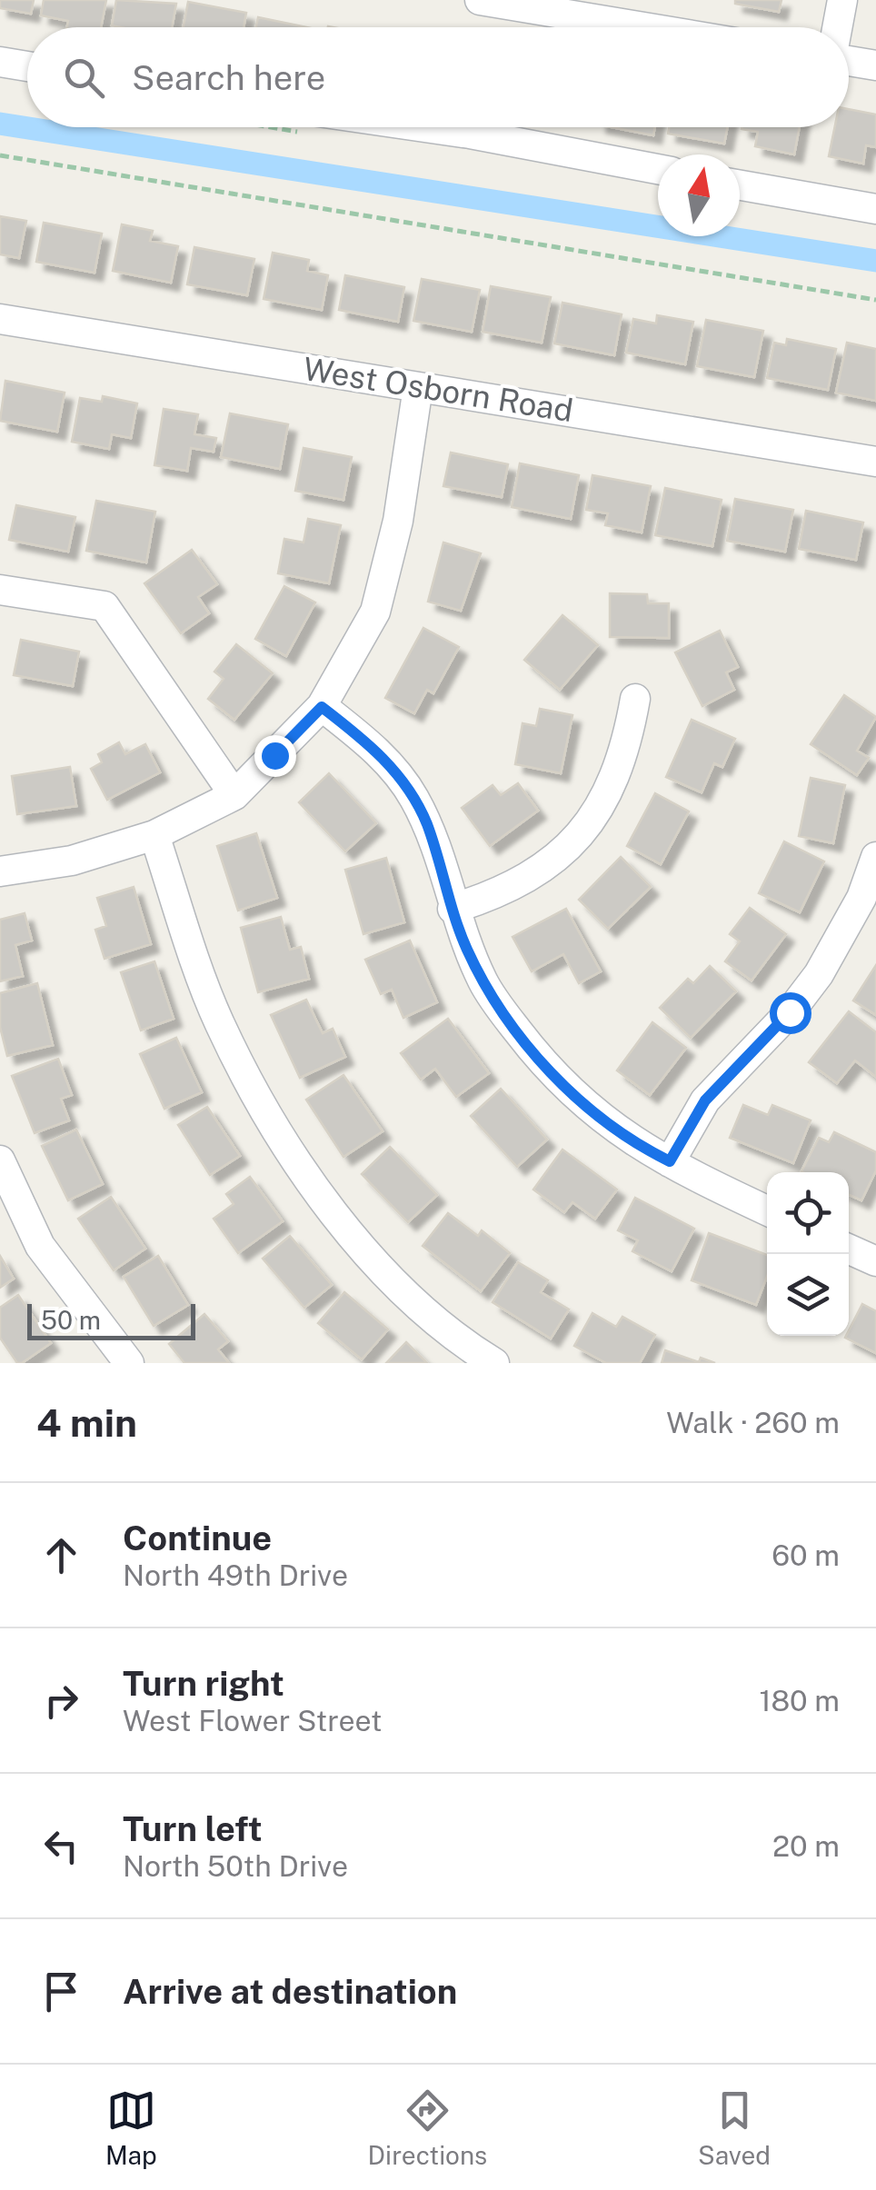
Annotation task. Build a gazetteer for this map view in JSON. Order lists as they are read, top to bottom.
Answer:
{
  "streets": {
    "street": ["West Osborn Road"]
  },
  "scale_bar": "50 m",
  "north": "top",
  "page": {
    "search": "Search here",
    "scale": "50 m",
    "heading": ["4 min", "Walk · 260 m"],
    "list": [
      ["Continue", "North 49th Drive", "60 m"],
      ["Turn right", "West Flower Street", "180 m"],
      ["Turn left", "North 50th Drive", "20 m"],
      "Arrive at destination"
    ],
    "nav": ["Map", "Directions", "Saved"]
  }
}
